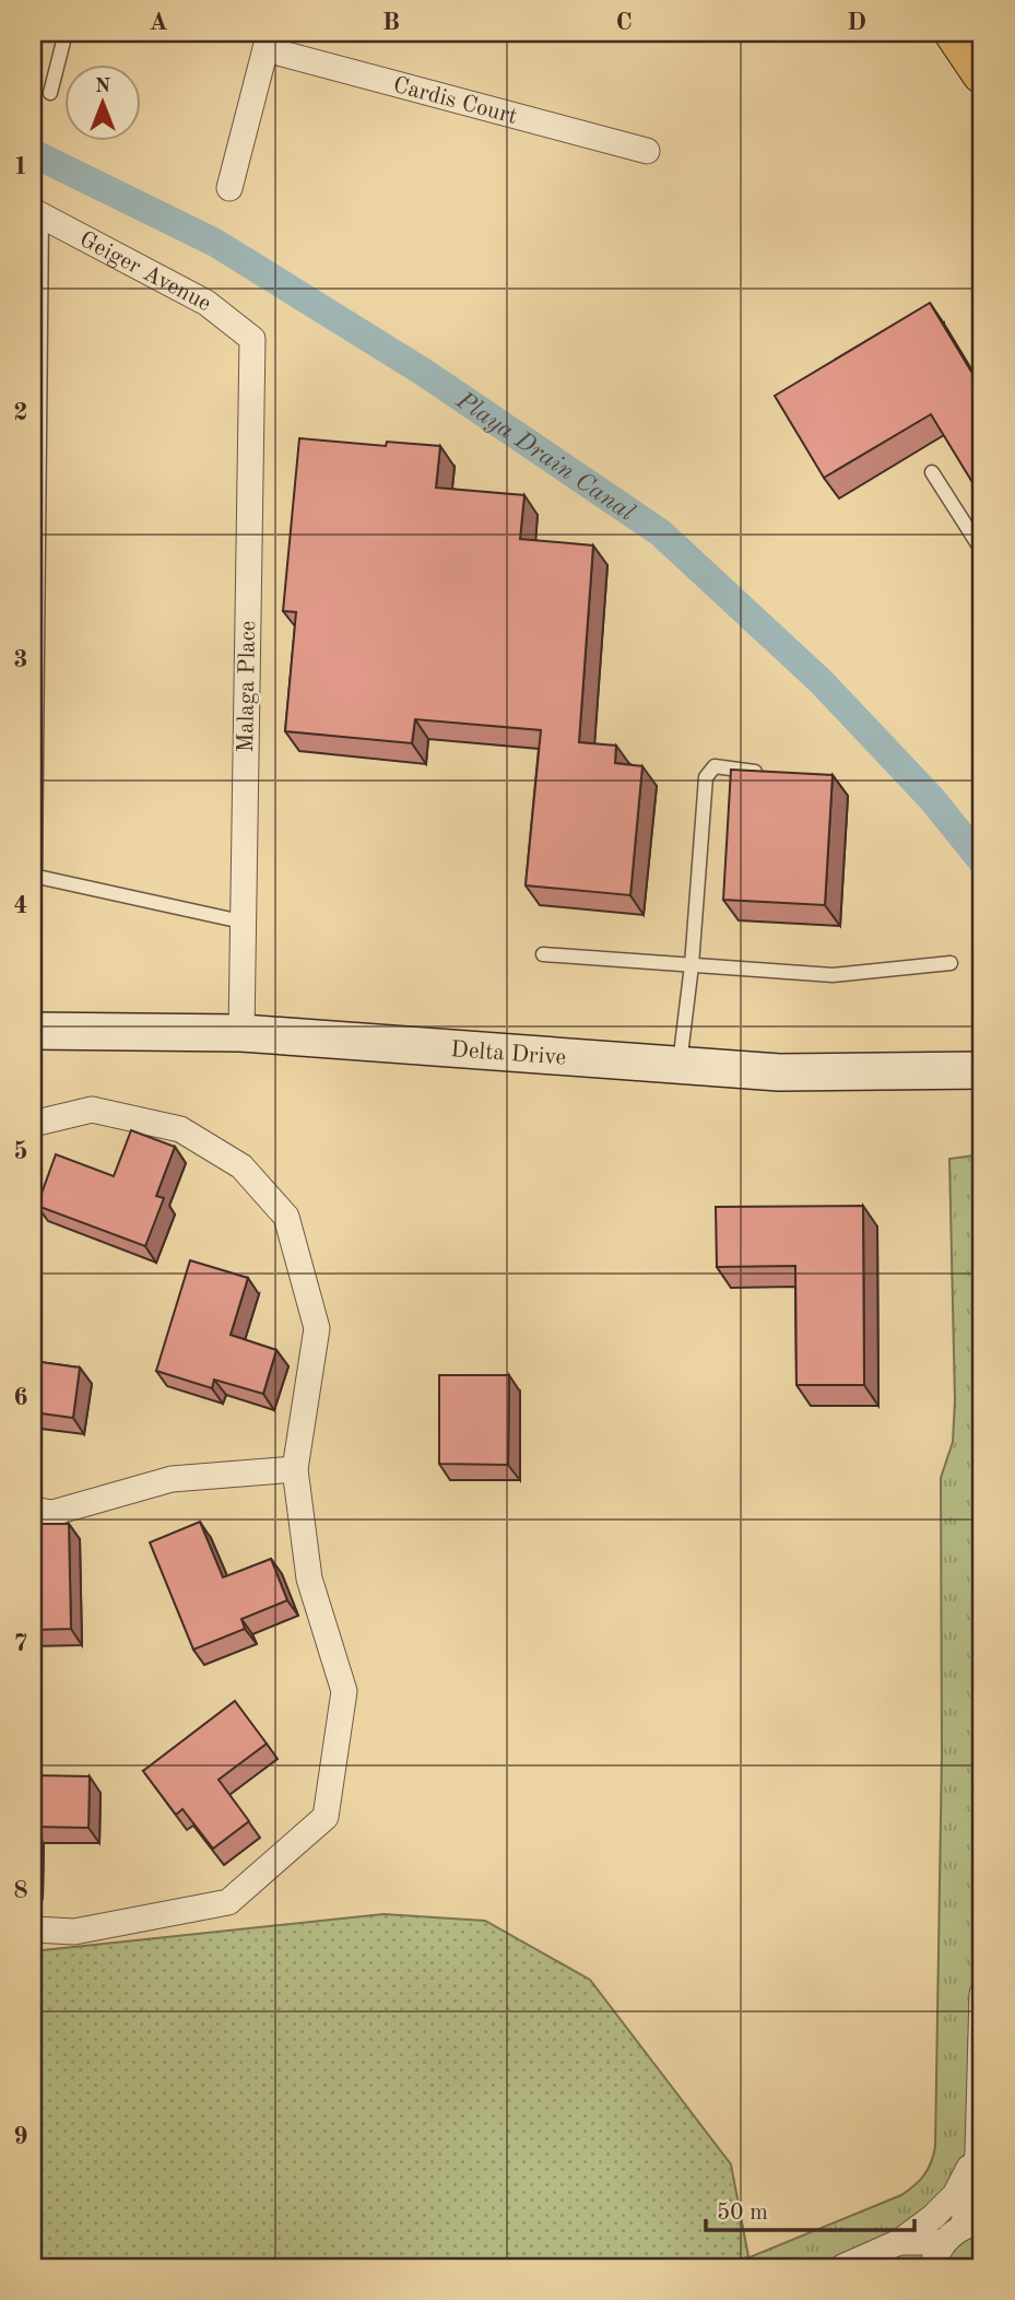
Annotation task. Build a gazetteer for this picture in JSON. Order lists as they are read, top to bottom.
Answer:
{
  "streets": {
    "main road": ["Delta Drive"],
    "street": ["Cardis Court", "Geiger Avenue", "Malaga Place"]
  },
  "crossings": [
    ["Geiger Avenue", "Malaga Place"],
    ["Malaga Place", "Delta Drive"]
  ],
  "water": ["Playa Drain Canal"],
  "scale_bar": "50 m",
  "north": "top",
  "grid": {
    "columns": [
      "A",
      "B",
      "C",
      "D"
    ],
    "rows": [
      "1",
      "2",
      "3",
      "4",
      "5",
      "6",
      "7",
      "8",
      "9"
    ]
  }
}
